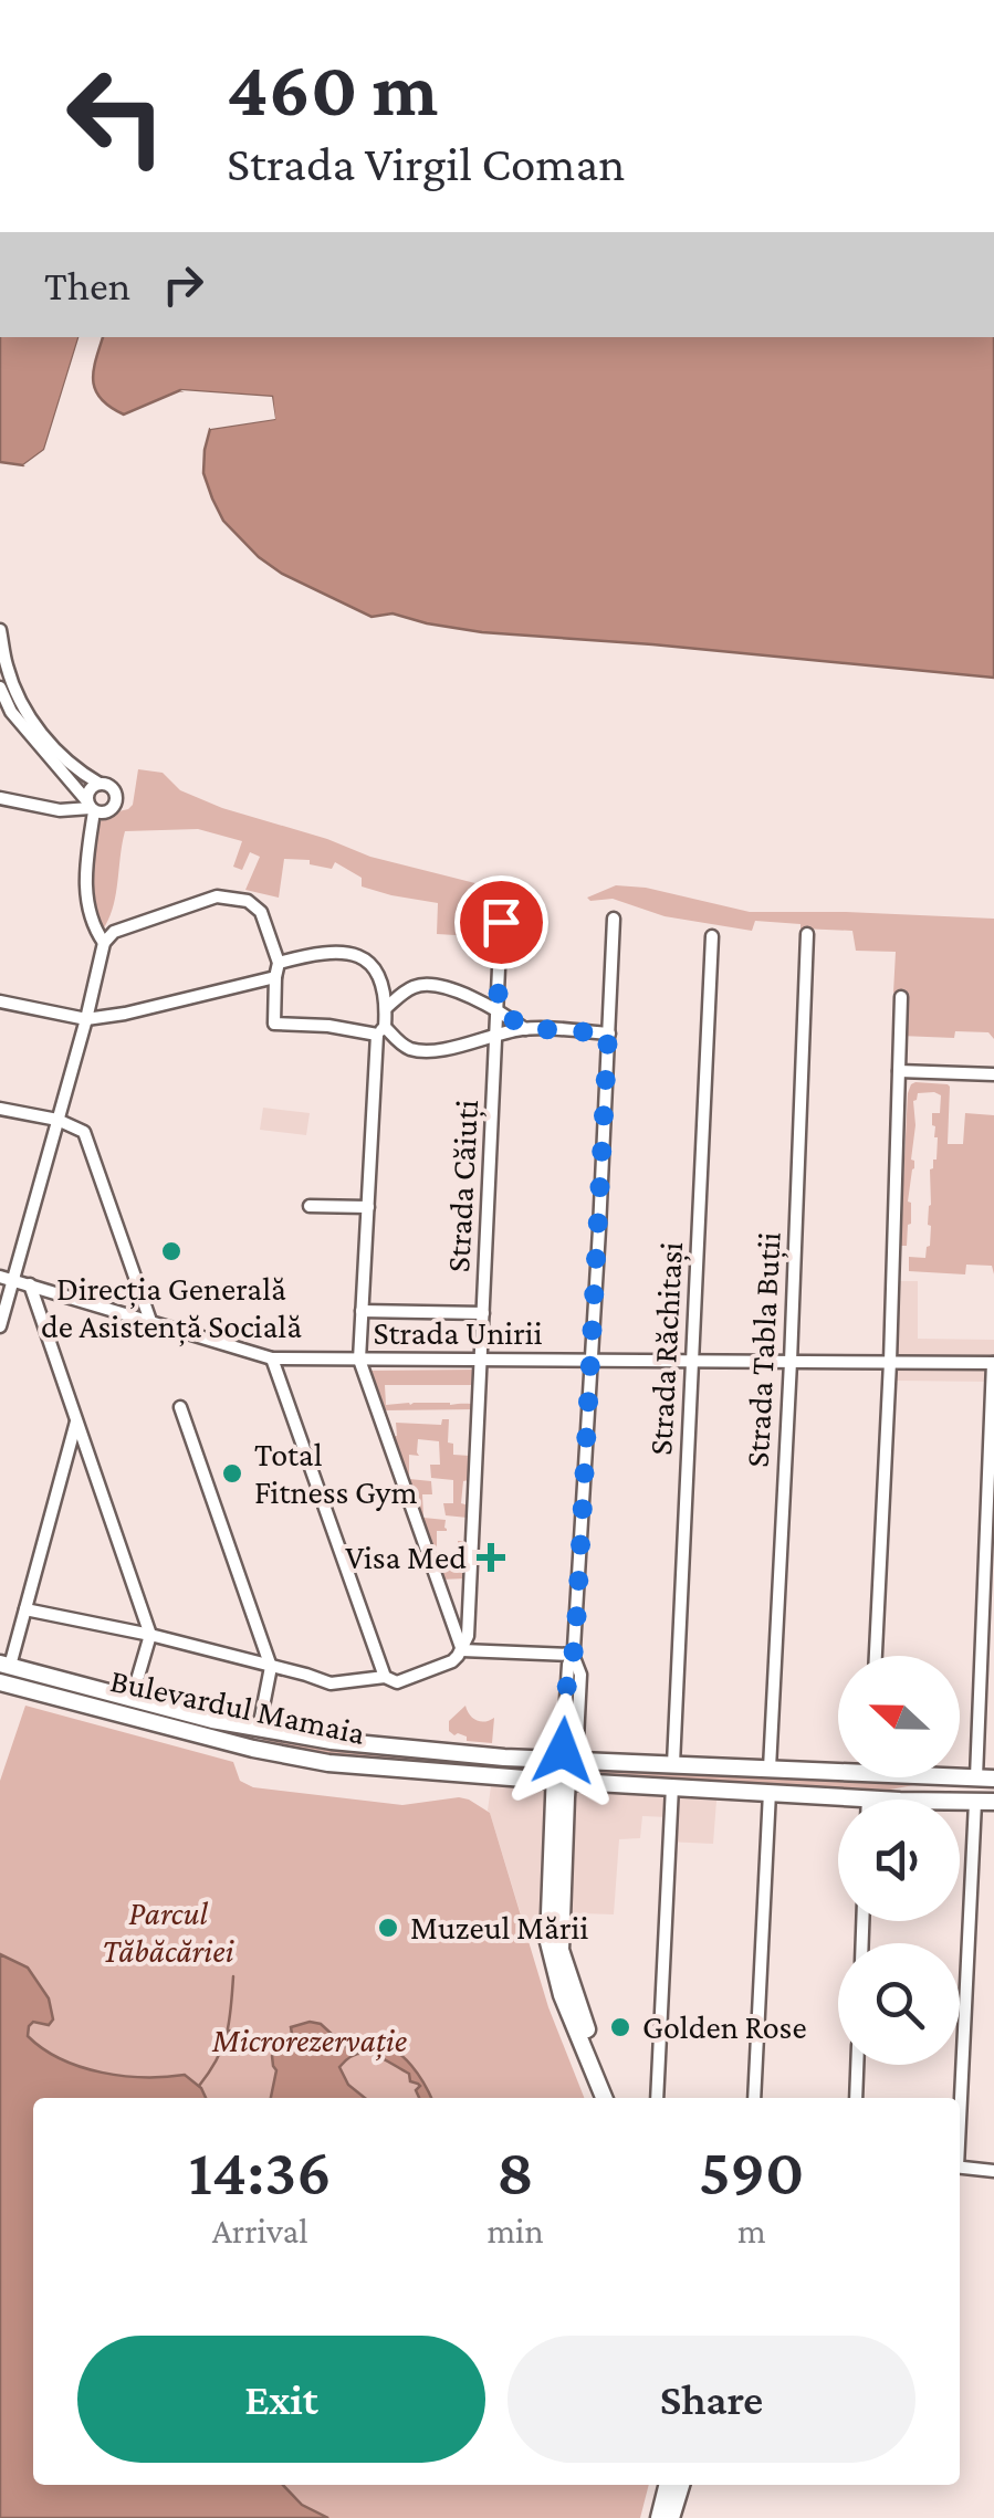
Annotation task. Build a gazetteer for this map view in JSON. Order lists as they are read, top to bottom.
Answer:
{
  "streets": {
    "main road": ["Bulevardul Mamaia"],
    "street": [
      "Strada Căiuți",
      "Strada Unirii",
      "Strada Răchitași",
      "Strada Tabla Buții"
    ]
  },
  "crossings": [
    ["Strada Căiuți", "Strada Unirii"],
    ["Strada Unirii", "Strada Răchitași"],
    ["Strada Unirii", "Strada Tabla Buții"],
    ["Strada Răchitași", "Bulevardul Mamaia"],
    ["Strada Tabla Buții", "Bulevardul Mamaia"]
  ],
  "parks": ["Parcul Tăbăcăriei", "Microrezervație"],
  "places": {
    "other": [
      "Direcția Generală de Asistență Socială",
      "Total Fitness Gym",
      "Muzeul Mării",
      "Golden Rose"
    ],
    "health": ["Visa Med"]
  },
  "north": "left",
  "page": {
    "turn": ["460 m", "Strada Virgil Coman"],
    "then": "Then",
    "eta": [
      "14:36",
      "Arrival",
      "8",
      "min",
      "590",
      "m"
    ],
    "buttons": ["Exit", "Share"]
  }
}
